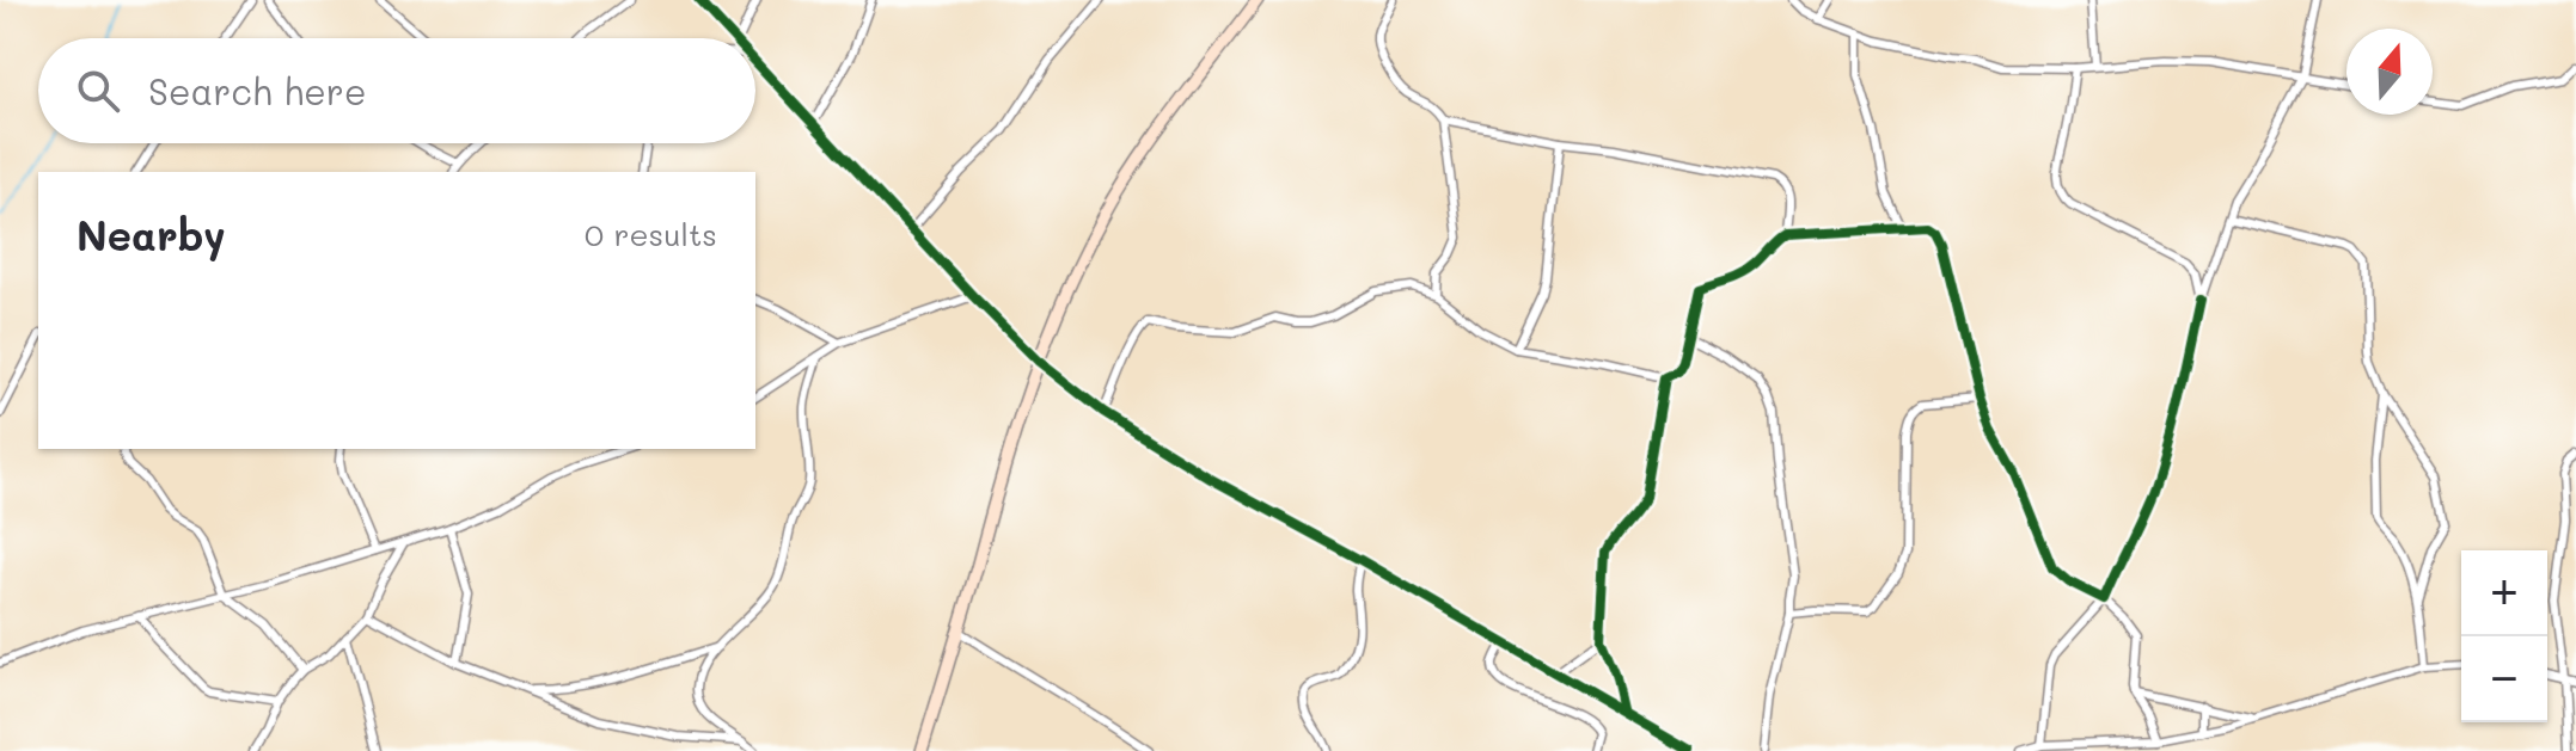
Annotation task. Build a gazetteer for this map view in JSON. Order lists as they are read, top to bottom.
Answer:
{
  "north": "top",
  "page": {
    "search": "Search here",
    "heading": ["Nearby", "0 results"],
    "map_buttons": ["+", "−"]
  }
}
